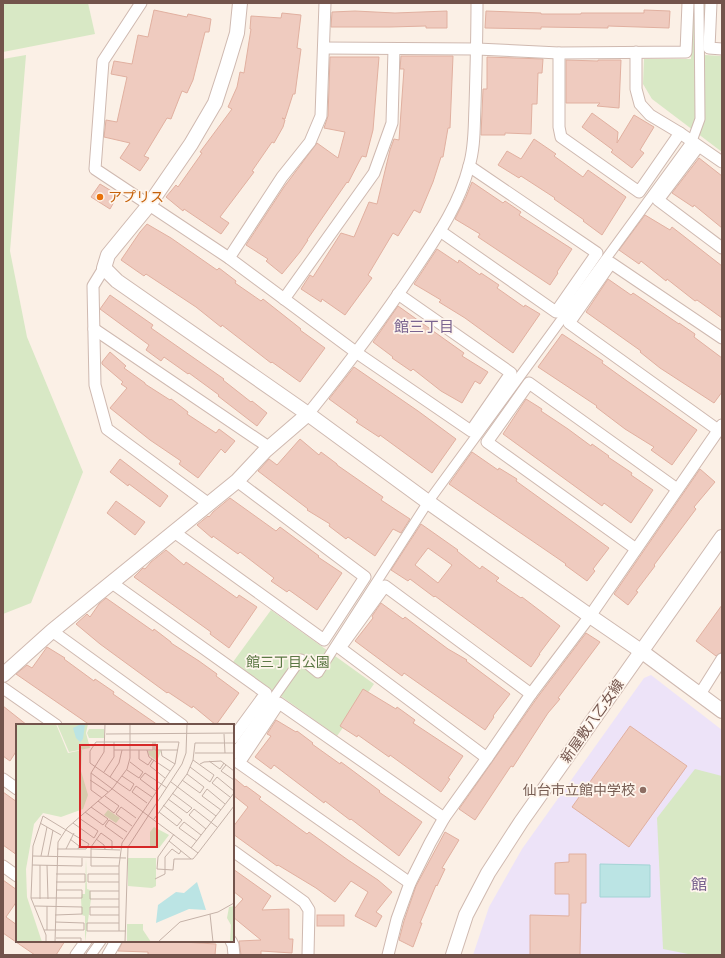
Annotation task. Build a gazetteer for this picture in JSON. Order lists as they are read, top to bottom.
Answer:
{
  "streets": {
    "street": ["新屋敷八乙女線"]
  },
  "districts": ["館三丁目", "館"],
  "parks": ["館三丁目公園"],
  "places": ["アプリス", "仙台市立館中学校"]
}
